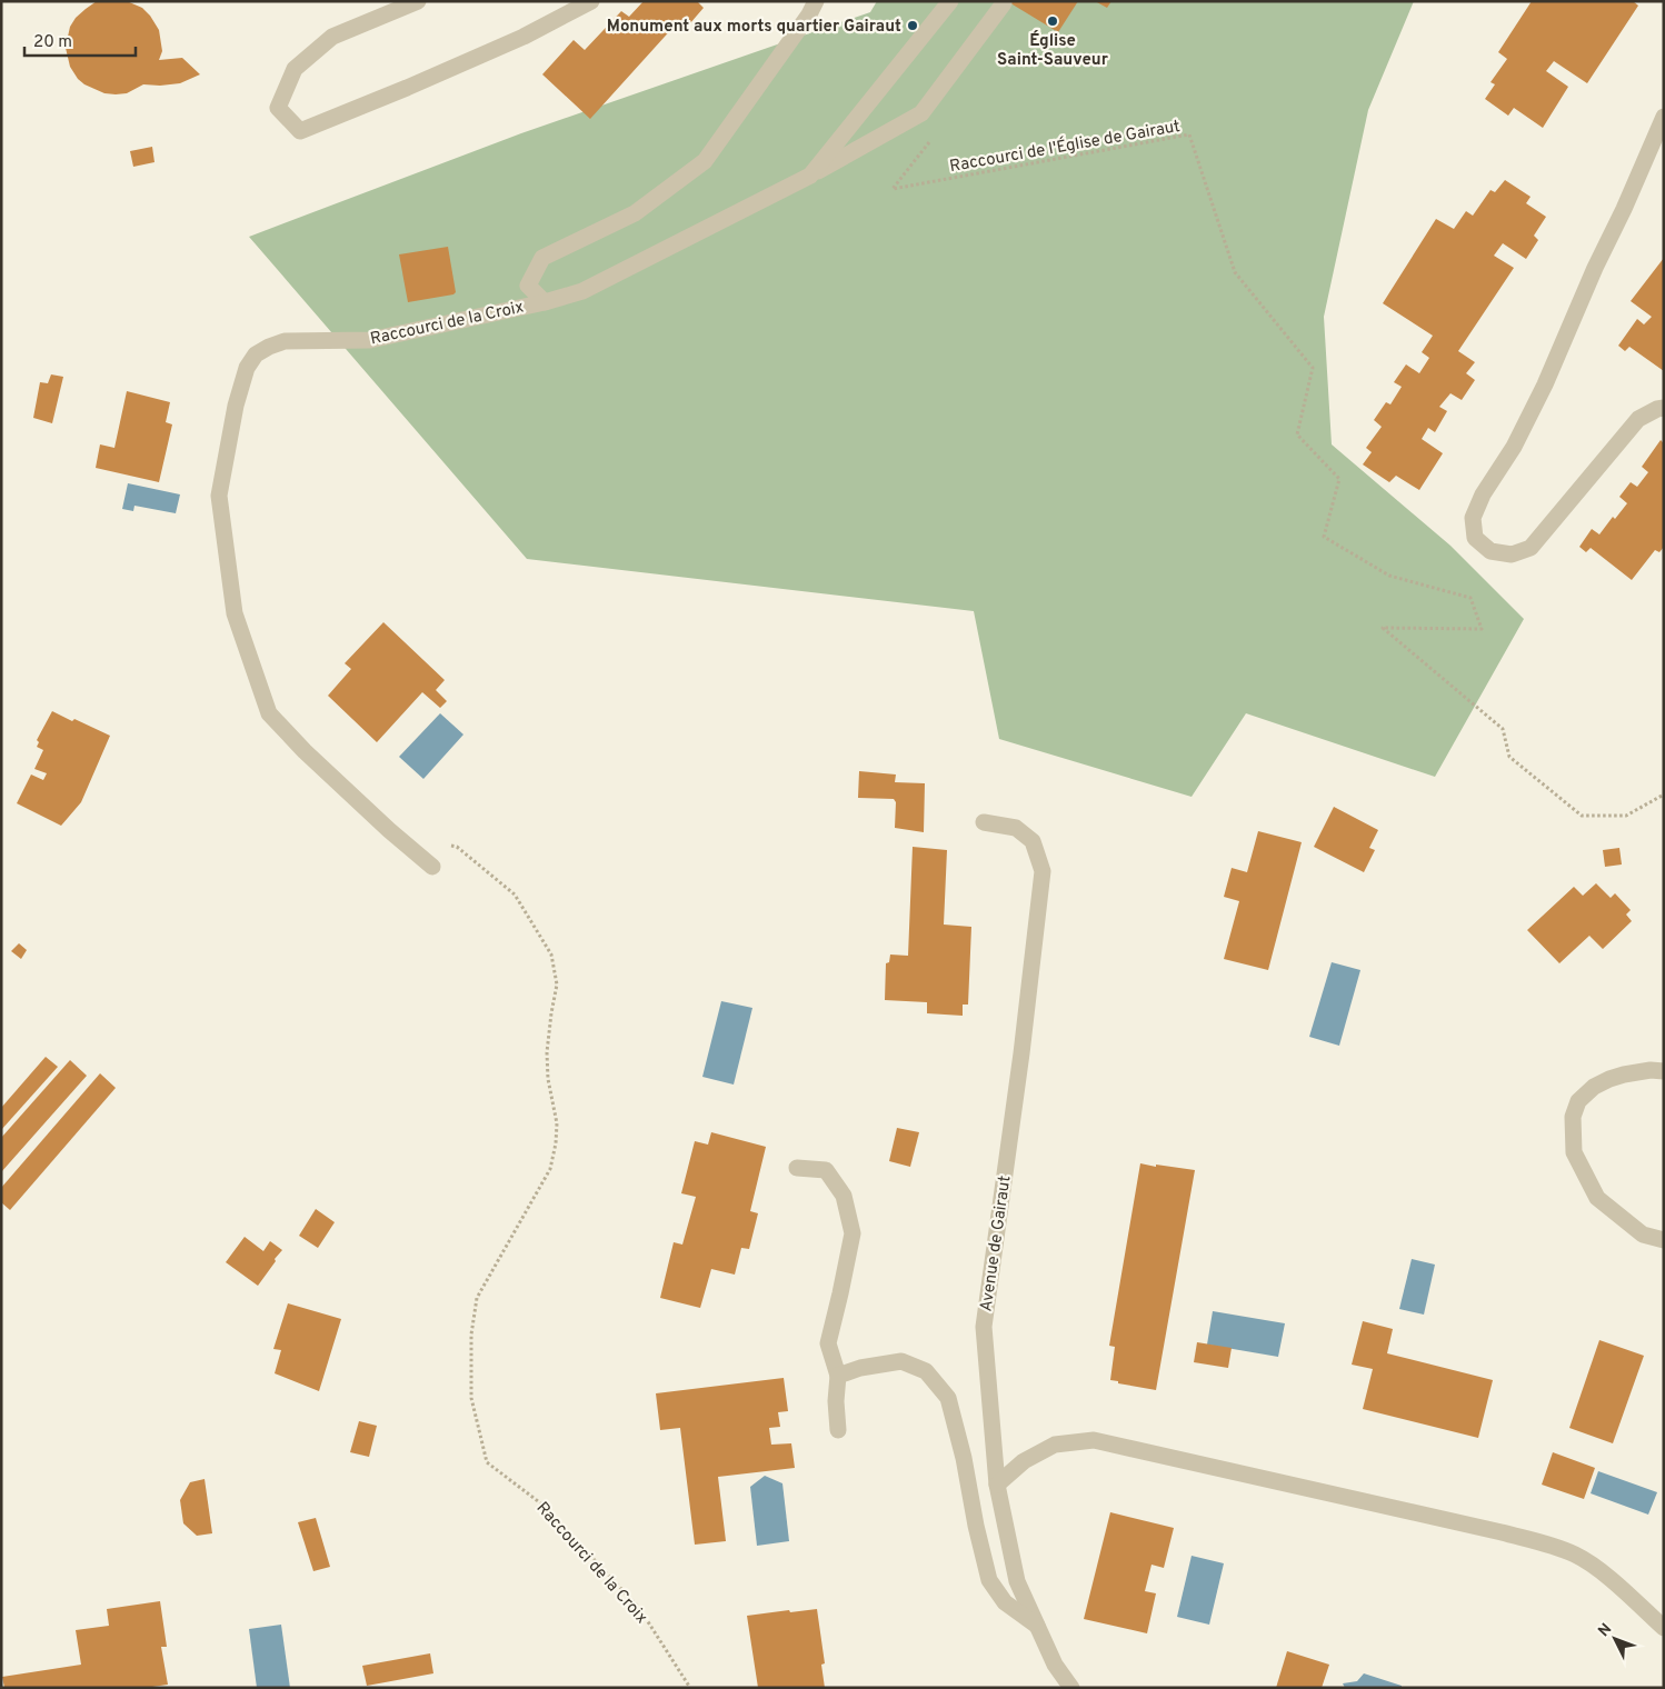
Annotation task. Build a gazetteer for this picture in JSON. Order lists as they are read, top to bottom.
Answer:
{
  "streets": {
    "street": ["Raccourci de la Croix", "Avenue de Gairaut"],
    "path": ["Raccourci de l'Église de Gairaut"]
  },
  "crossings": [
    ["Raccourci de l'Église de Gairaut", "Raccourci de la Croix"]
  ],
  "places": ["Église Saint-Sauveur", "Monument aux morts quartier Gairaut"],
  "scale_bar": "20 m",
  "north": "top left"
}
